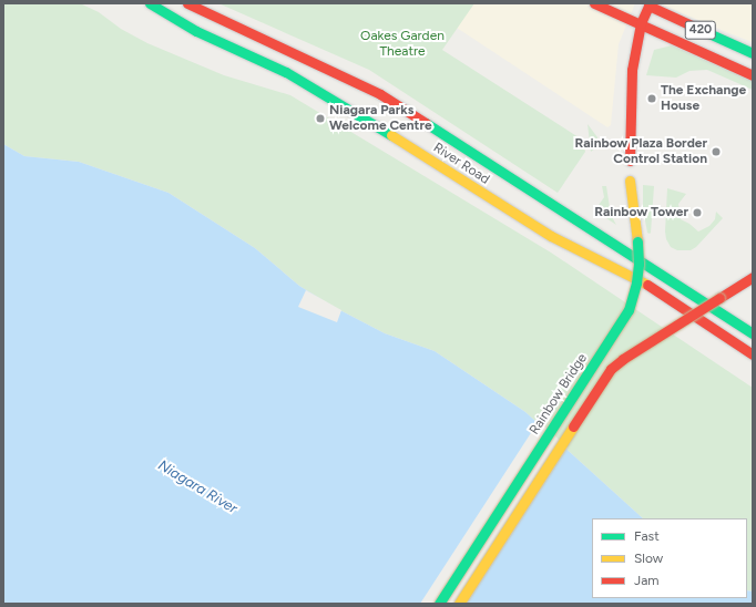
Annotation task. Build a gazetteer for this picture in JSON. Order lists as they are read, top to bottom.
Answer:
{
  "streets": {
    "main road": ["420", "River Road", "Rainbow Bridge"]
  },
  "water": ["Niagara River"],
  "parks": ["Oakes Garden Theatre"],
  "places": [
    "The Exchange House",
    "Niagara Parks Welcome Centre",
    "Rainbow Plaza Border Control Station",
    "Rainbow Tower"
  ],
  "legend": ["Fast", "Slow", "Jam"]
}
